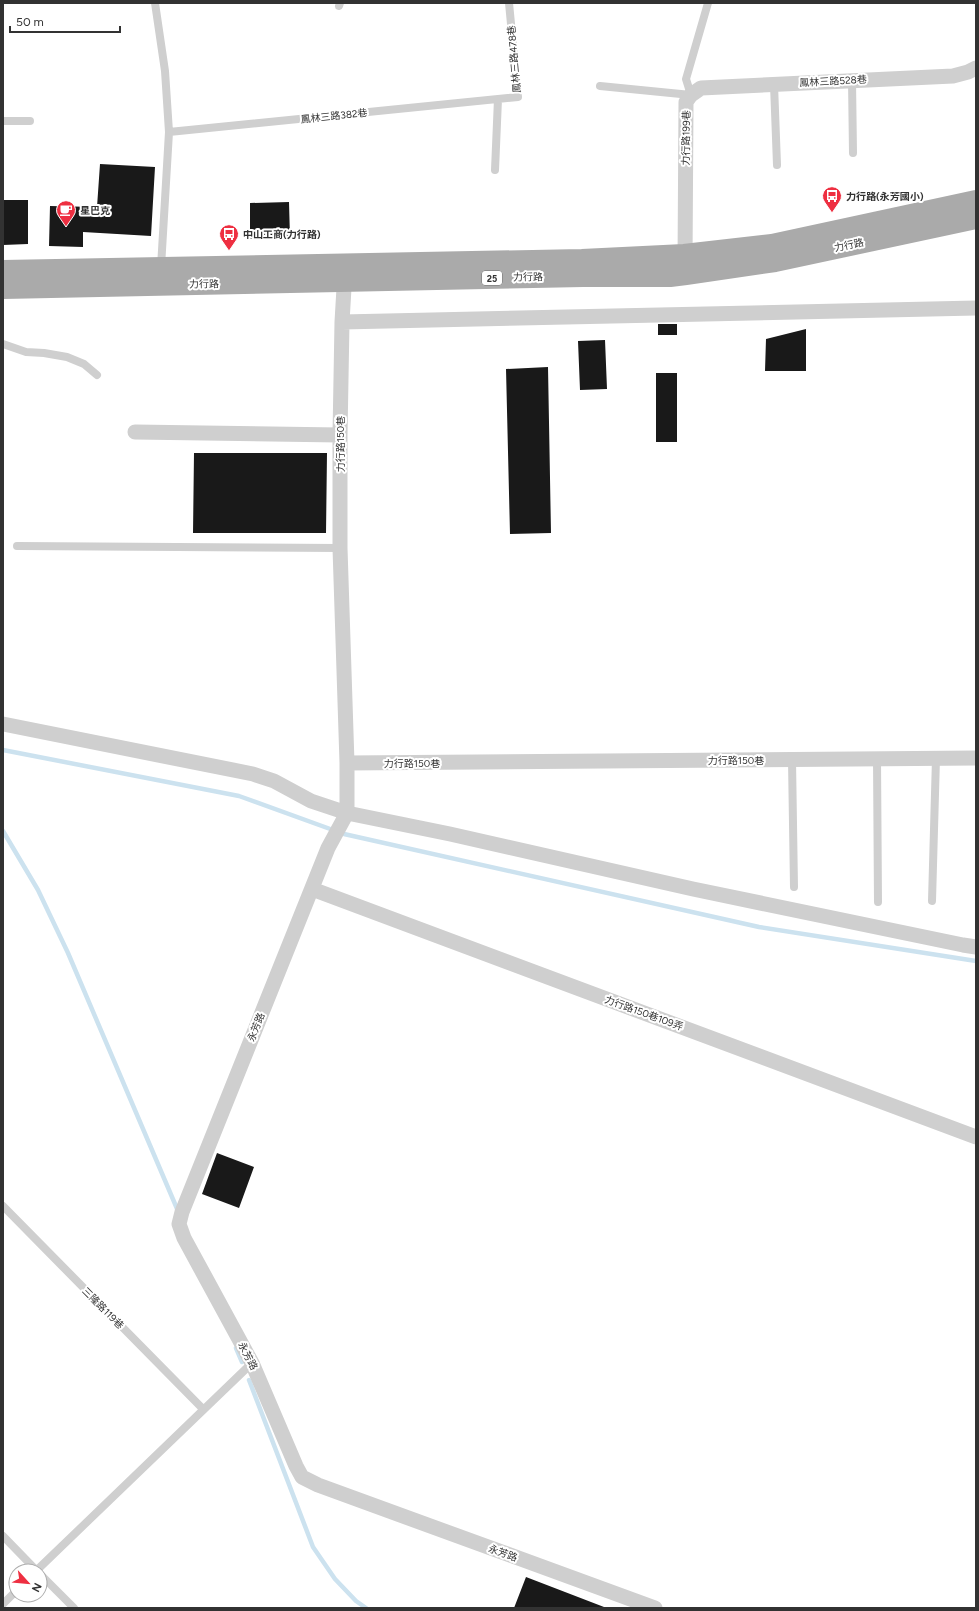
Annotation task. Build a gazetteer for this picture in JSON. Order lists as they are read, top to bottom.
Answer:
{
  "streets": {
    "main road": ["力行路", "25"],
    "street": [
      "鳳林三路528巷",
      "力行路199巷",
      "力行路150巷",
      "力行路150巷109弄",
      "永芳路"
    ],
    "lane": ["鳳林三路478巷", "鳳林三路382巷", "三隆路119巷"]
  },
  "crossings": [
    ["鳳林三路478巷", "鳳林三路382巷"],
    ["鳳林三路528巷", "力行路199巷"],
    ["力行路199巷", "力行路"],
    ["力行路", "力行路150巷"],
    ["力行路150巷109弄", "永芳路"]
  ],
  "places": {
    "bus stop": ["力行路(永芳國小)", "中山工商(力行路)"],
    "cafe": ["星巴克"]
  },
  "scale_bar": "50 m",
  "north": "bottom right"
}
